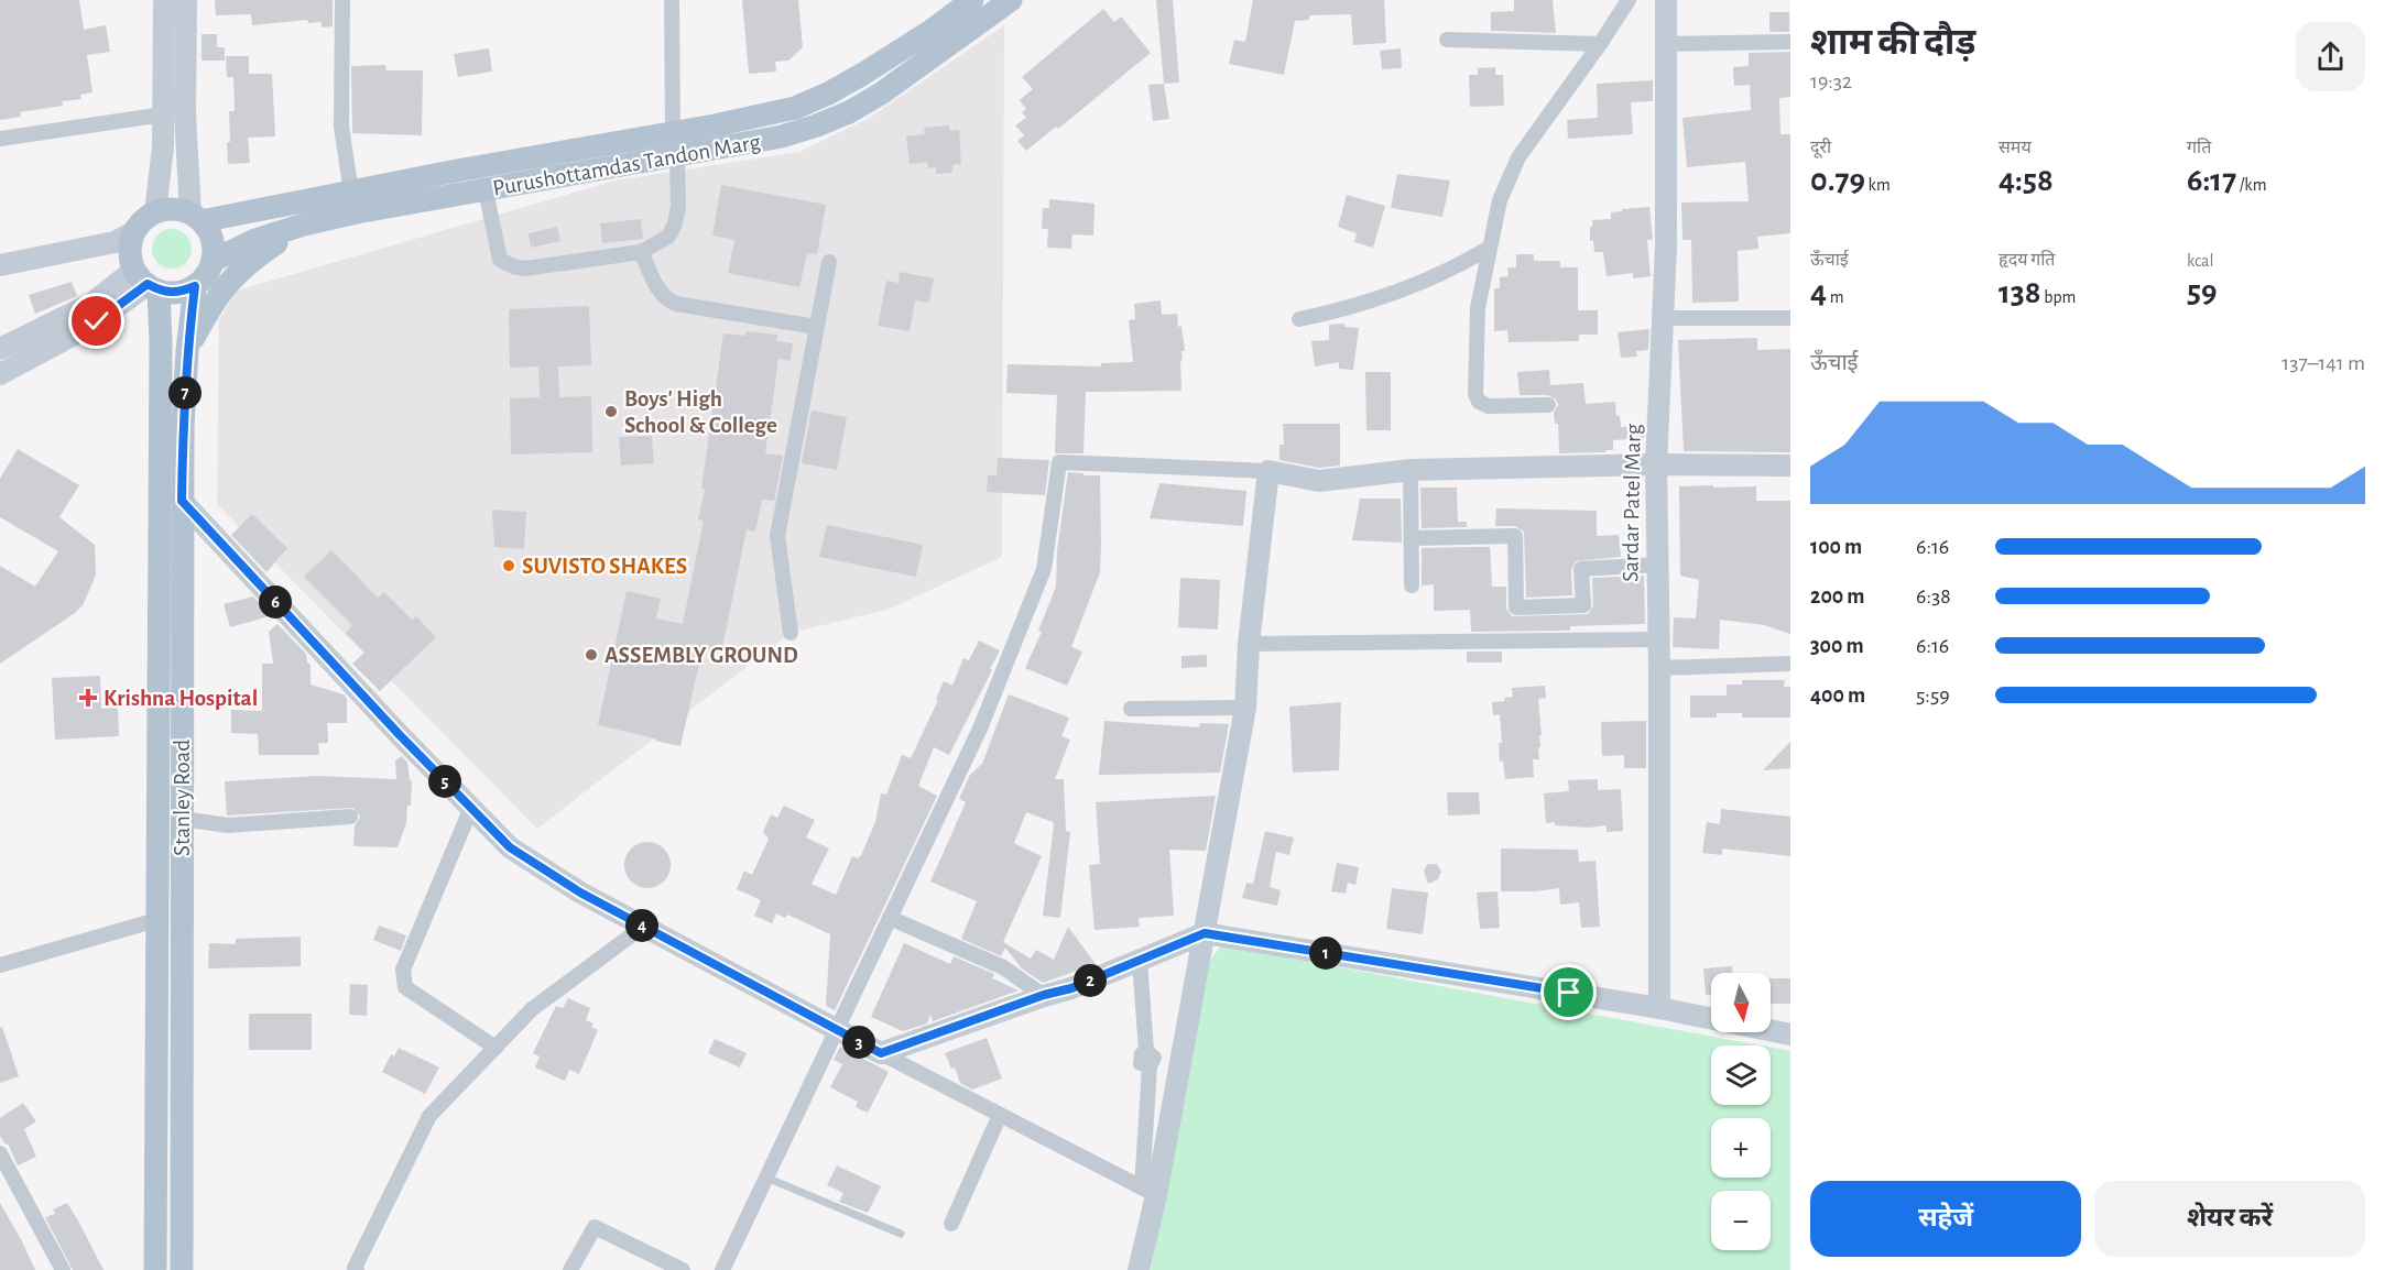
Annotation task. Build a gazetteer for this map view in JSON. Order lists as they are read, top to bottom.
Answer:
{
  "streets": {
    "main road": ["Purushottamdas Tandon Marg", "Stanley Road"],
    "street": ["Sardar Patel Marg"]
  },
  "crossings": [
    ["Purushottamdas Tandon Marg", "Stanley Road"]
  ],
  "places": {
    "other": ["Boys' High School & College", "SUVISTO SHAKES", "ASSEMBLY GROUND"],
    "health": ["Krishna Hospital"]
  },
  "north": "bottom",
  "page": {
    "heading": ["शाम की दौड़", "19:32"],
    "stats": [
      ["दूरी", "0.79 km"],
      ["समय", "4:58"],
      ["गति", "6:17 /km"],
      ["ऊँचाई", "4 m"],
      ["हृदय गति", "138 bpm"],
      ["kcal", "59"]
    ],
    "chart": ["ऊँचाई", "137–141 m"],
    "pins": [
      "7",
      "6",
      "5",
      "4",
      "1",
      "2",
      "3"
    ],
    "list": [
      {
        "name": "100 m",
        "note": "6:16"
      },
      {
        "name": "200 m",
        "note": "6:38"
      },
      {
        "name": "300 m",
        "note": "6:16"
      },
      {
        "name": "400 m",
        "note": "5:59"
      }
    ],
    "map_buttons": ["+", "−"],
    "buttons": ["सहेजें", "शेयर करें"]
  }
}
